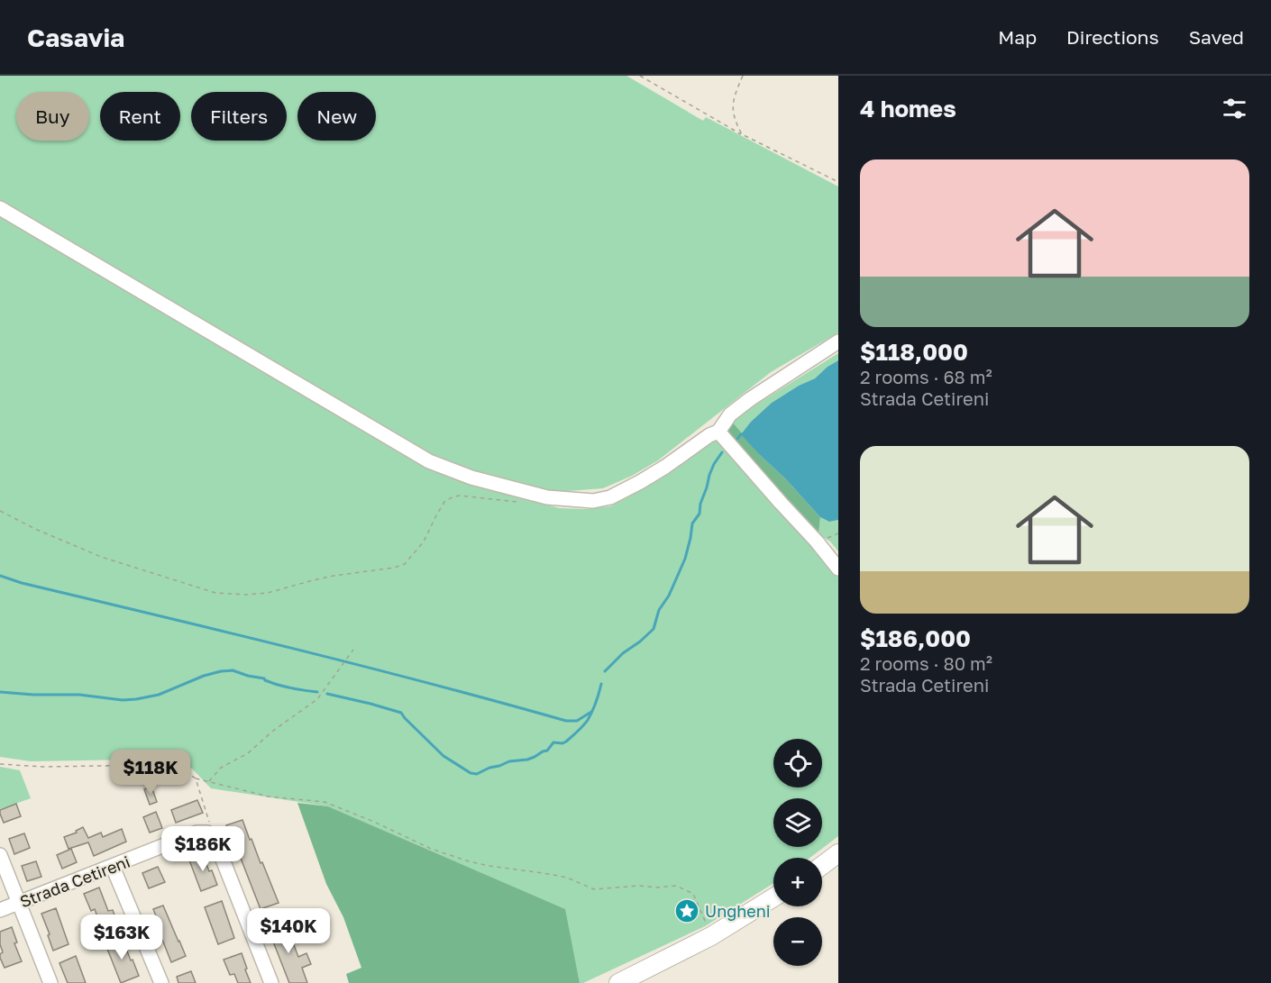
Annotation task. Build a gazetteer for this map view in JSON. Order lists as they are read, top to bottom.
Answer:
{
  "streets": {
    "street": ["Strada Cetireni"]
  },
  "places": {
    "place": ["Ungheni"]
  },
  "page": {
    "header": "Casavia",
    "nav": ["Map", "Directions", "Saved"],
    "heading": "4 homes",
    "chip": [
      "Buy",
      "Rent",
      "Filters",
      "New"
    ],
    "list": [
      {
        "name": "$118,000",
        "note": "2 rooms · 68 m² · Strada Cetireni"
      },
      {
        "name": "$186,000",
        "note": "2 rooms · 80 m² · Strada Cetireni"
      }
    ],
    "map_buttons": ["+", "−"],
    "price": [
      "$118K",
      "$186K",
      "$140K",
      "$163K"
    ]
  }
}
